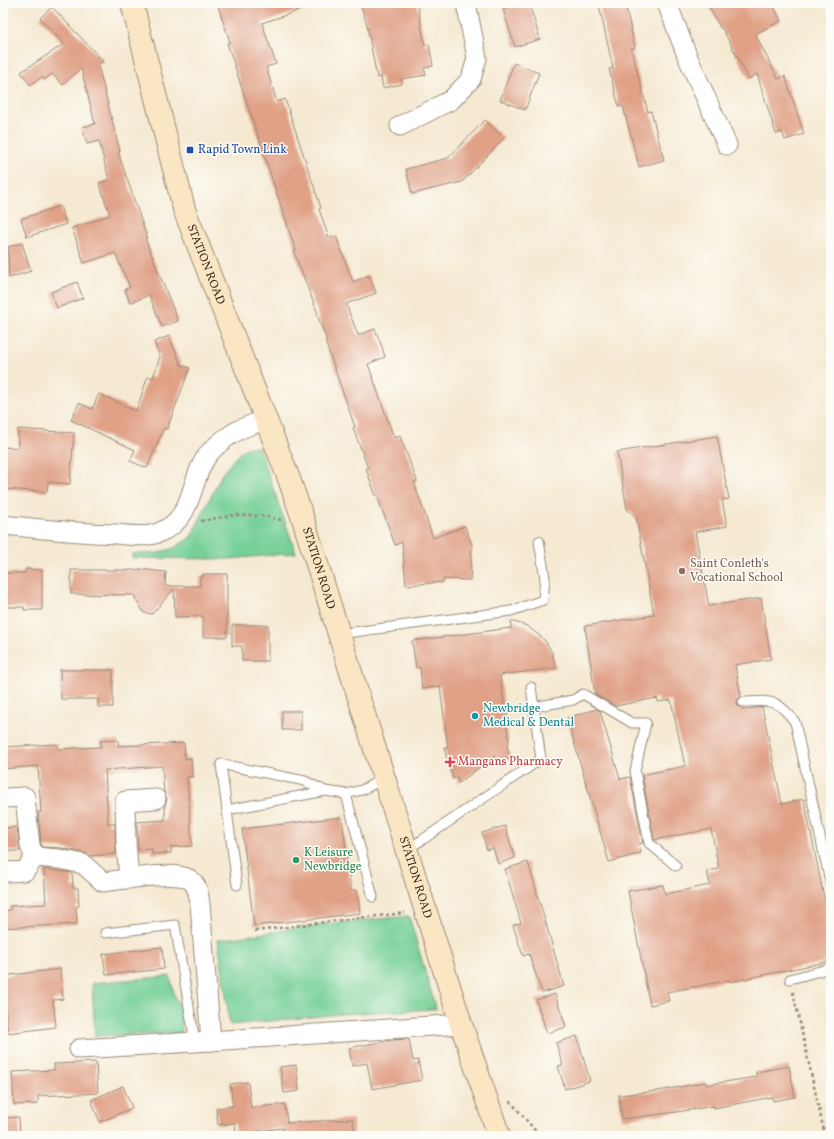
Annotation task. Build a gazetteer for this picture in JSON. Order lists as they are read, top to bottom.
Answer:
{
  "streets": {
    "main road": ["STATION ROAD"]
  },
  "places": {
    "transit": ["Rapid Town Link"],
    "other": ["Saint Conleth's Vocational School", "Newbridge Medical & Dental", "K Leisure Newbridge"],
    "health": ["Mangans Pharmacy"]
  }
}
